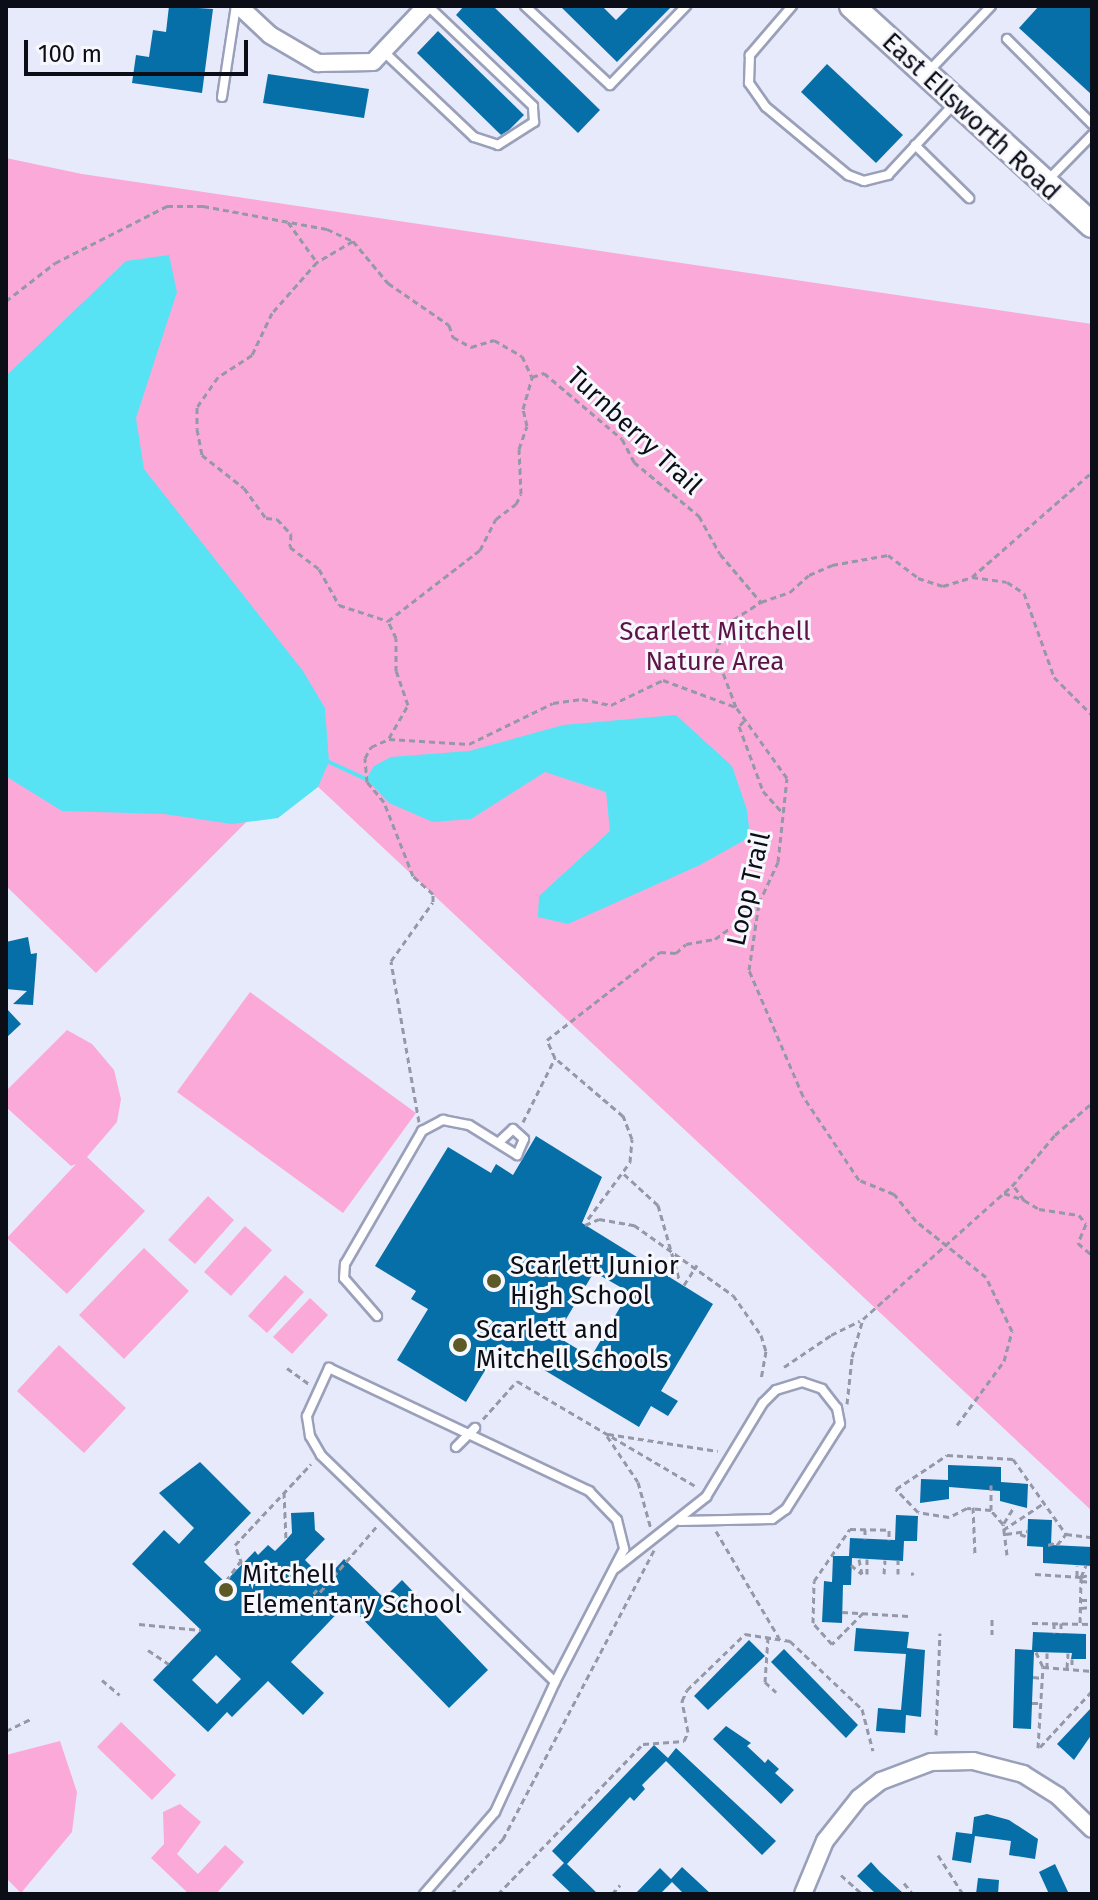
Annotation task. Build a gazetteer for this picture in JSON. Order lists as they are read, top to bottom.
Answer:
{
  "streets": {
    "main road": ["East Ellsworth Road"],
    "path": ["Turnberry Trail", "Loop Trail"]
  },
  "crossings": [
    ["Turnberry Trail", "Loop Trail"]
  ],
  "parks": ["Scarlett Mitchell Nature Area"],
  "places": ["Scarlett Junior High School", "Scarlett and Mitchell Schools", "Mitchell Elementary School"],
  "scale_bar": "100 m"
}
